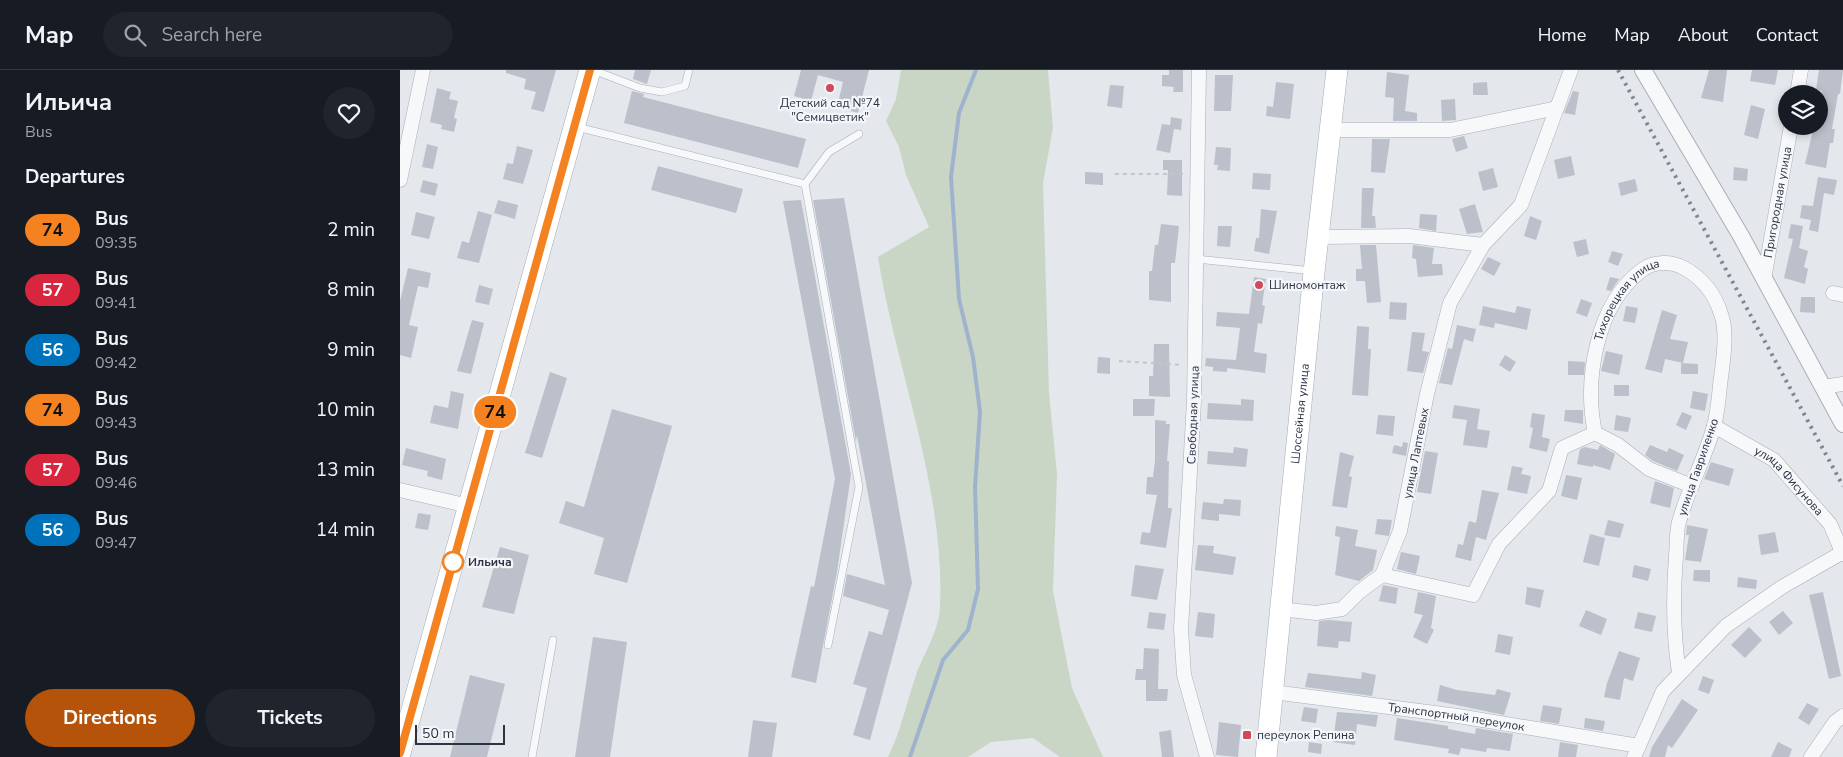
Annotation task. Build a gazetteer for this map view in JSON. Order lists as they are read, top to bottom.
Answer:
{
  "streets": {
    "main road": ["Шоссейная улица"],
    "street": [
      "Пригородная улица",
      "Тихорецкая улица",
      "Свободная улица",
      "улица Лаптевых",
      "улица Гавриленко",
      "улица Фисунова",
      "Транспортный переулок"
    ]
  },
  "crossings": [
    ["Тихорецкая улица", "улица Гавриленко"],
    ["Шоссейная улица", "Транспортный переулок"],
    ["улица Гавриленко", "улица Фисунова"]
  ],
  "places": {
    "other": ["Детский сад №74 \"Семицветик\"", "Шиномонтаж", "Ильича"],
    "transit": ["переулок Репина"]
  },
  "lines": ["bus line 74"],
  "scale_bar": "50 m",
  "page": {
    "header": "Map",
    "search": "Search here",
    "nav": [
      "Home",
      "Map",
      "About",
      "Contact"
    ],
    "heading": [
      ["Ильича", "Bus"],
      "Departures"
    ],
    "on_map": "74",
    "list": [
      {
        "mark": "74",
        "name": "Bus",
        "note": "09:35",
        "value": "2 min"
      },
      {
        "mark": "57",
        "name": "Bus",
        "note": "09:41",
        "value": "8 min"
      },
      {
        "mark": "56",
        "name": "Bus",
        "note": "09:42",
        "value": "9 min"
      },
      {
        "mark": "74",
        "name": "Bus",
        "note": "09:43",
        "value": "10 min"
      },
      {
        "mark": "57",
        "name": "Bus",
        "note": "09:46",
        "value": "13 min"
      },
      {
        "mark": "56",
        "name": "Bus",
        "note": "09:47",
        "value": "14 min"
      }
    ],
    "buttons": ["Directions", "Tickets"],
    "scale": "50 m"
  }
}
